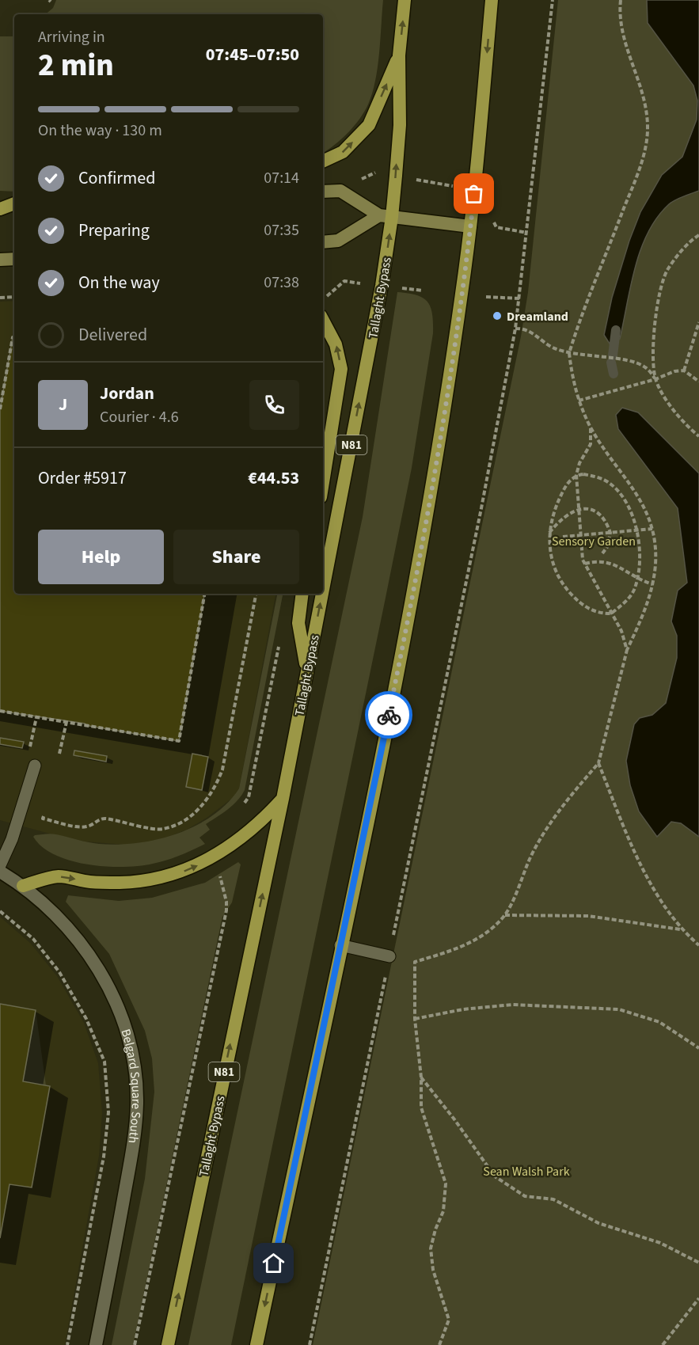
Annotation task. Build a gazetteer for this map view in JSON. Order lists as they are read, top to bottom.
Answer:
{
  "streets": {
    "main road": ["Tallaght Bypass", "N81"],
    "street": ["Belgard Square South"]
  },
  "parks": ["Sensory Garden", "Sean Walsh Park"],
  "places": ["Dreamland"],
  "page": {
    "heading": ["2 min", "Arriving in", "07:45–07:50"],
    "panel": [
      "Jordan",
      "Courier · 4.6",
      "Order #5917",
      "€44.53"
    ],
    "bar": "On the way · 130 m",
    "list": [
      ["Confirmed", "07:14"],
      ["Preparing", "07:35"],
      ["On the way", "07:38"],
      "Delivered"
    ],
    "round": "J",
    "buttons": ["Help", "Share"]
  }
}
